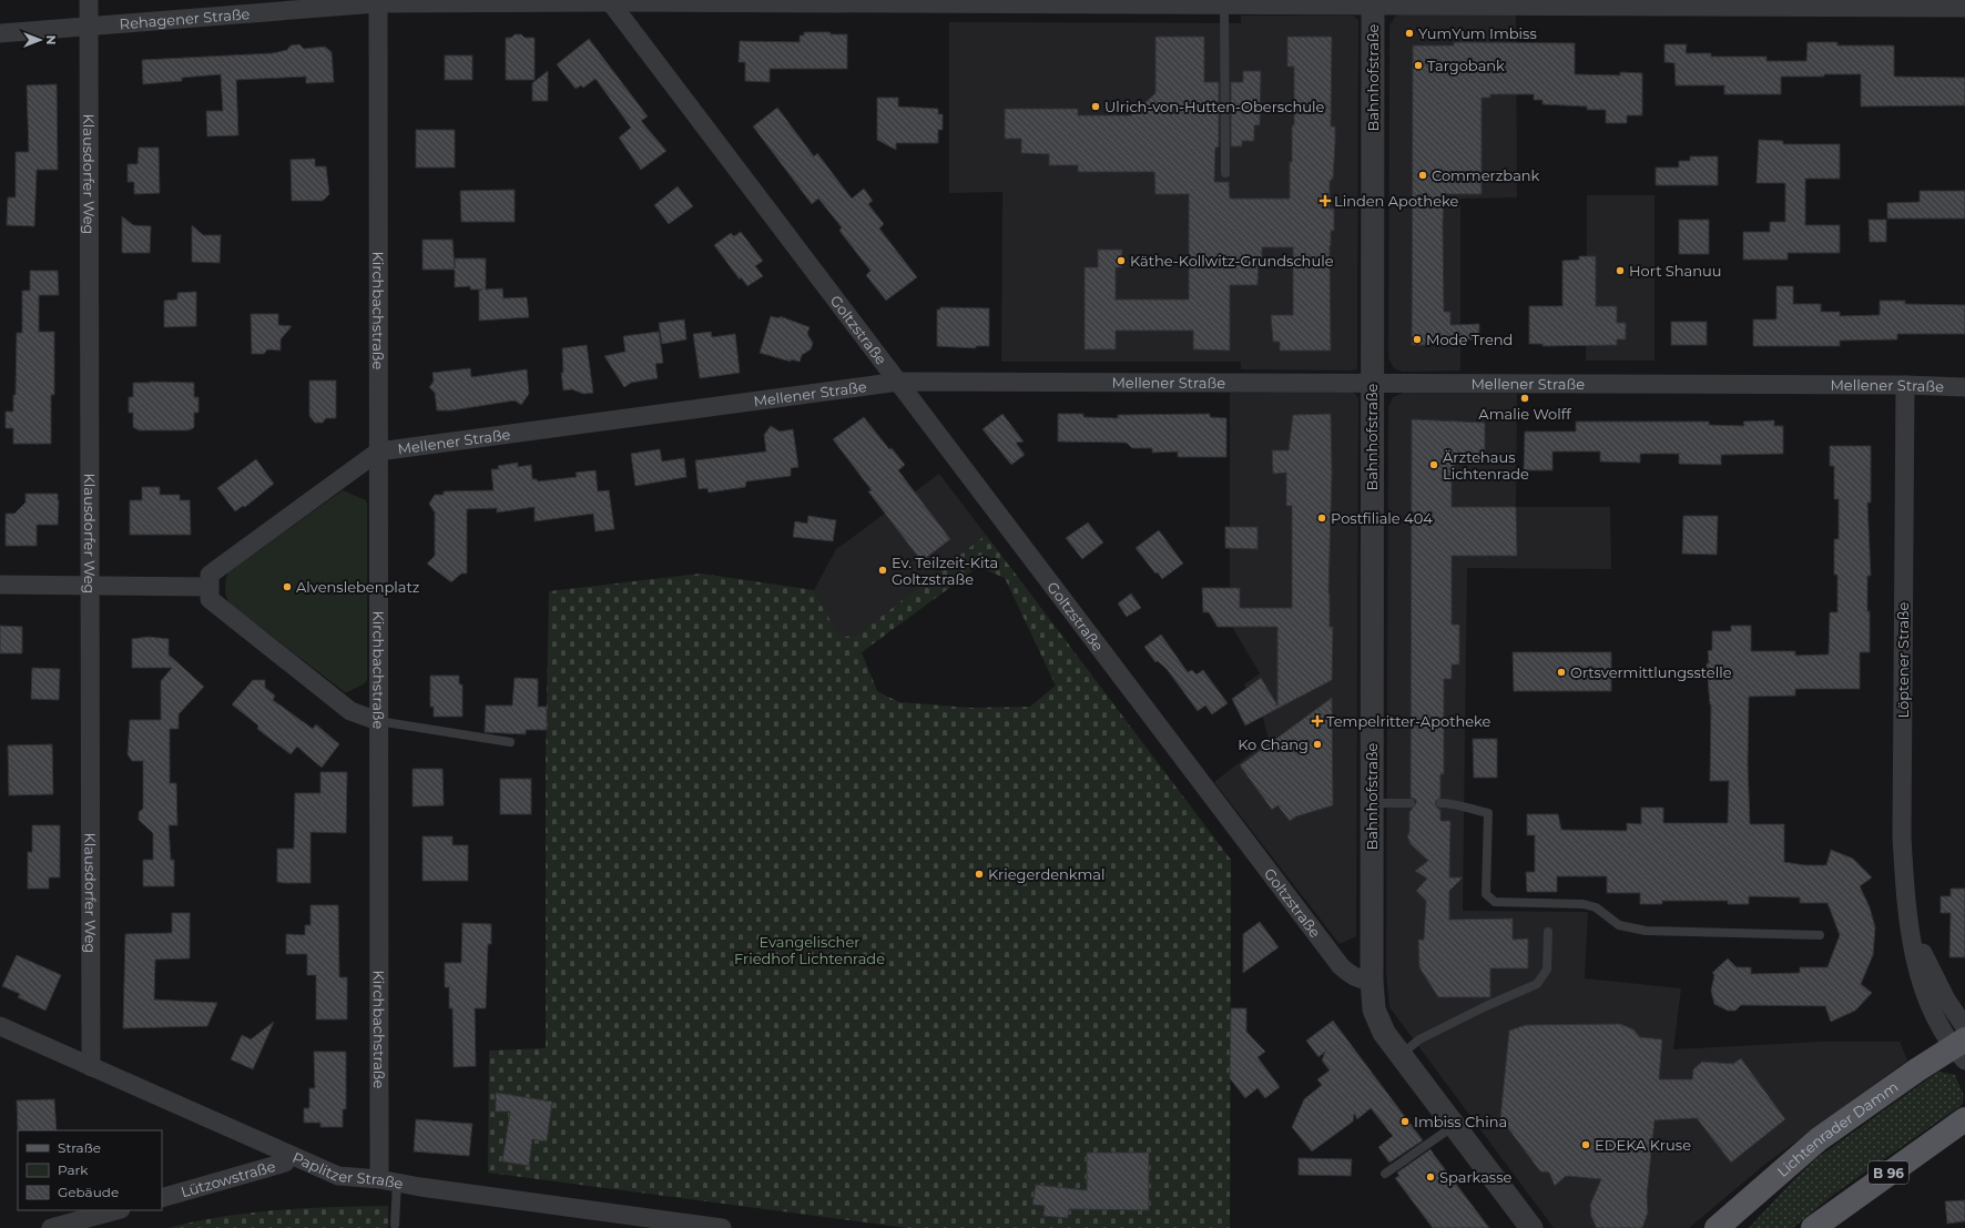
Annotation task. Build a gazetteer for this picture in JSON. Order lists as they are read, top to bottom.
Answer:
{
  "streets": {
    "main road": ["Lichtenrader Damm", "B 96"],
    "street": [
      "Rehagener Straße",
      "Bahnhofstraße",
      "Klausdorfer Weg",
      "Kirchbachstraße",
      "Goltzstraße",
      "Mellener Straße",
      "Löptener Straße",
      "Paplitzer Straße",
      "Lützowstraße"
    ]
  },
  "crossings": [
    ["Rehagener Straße", "Bahnhofstraße"],
    ["Rehagener Straße", "Klausdorfer Weg"],
    ["Rehagener Straße", "Kirchbachstraße"],
    ["Rehagener Straße", "Goltzstraße"],
    ["Bahnhofstraße", "Goltzstraße"],
    ["Bahnhofstraße", "Mellener Straße"],
    ["Klausdorfer Weg", "Paplitzer Straße"],
    ["Kirchbachstraße", "Mellener Straße"],
    ["Kirchbachstraße", "Paplitzer Straße"],
    ["Goltzstraße", "Mellener Straße"],
    ["Mellener Straße", "Löptener Straße"],
    ["Löptener Straße", "Lichtenrader Damm"],
    ["Paplitzer Straße", "Lützowstraße"]
  ],
  "parks": ["Evangelischer Friedhof Lichtenrade"],
  "places": {
    "other": [
      "YumYum Imbiss",
      "Targobank",
      "Ulrich-von-Hutten-Oberschule",
      "Commerzbank",
      "Käthe-Kollwitz-Grundschule",
      "Hort Shanuu",
      "Mode Trend",
      "Amalie Wolff",
      "Ärztehaus Lichtenrade",
      "Postfiliale 404",
      "Ev. Teilzeit-Kita Goltzstraße",
      "Alvenslebenplatz",
      "Ortsvermittlungsstelle",
      "Ko Chang",
      "Kriegerdenkmal",
      "Imbiss China",
      "EDEKA Kruse",
      "Sparkasse"
    ],
    "health": ["Linden Apotheke", "Tempelritter-Apotheke"]
  },
  "legend": ["Straße", "Park", "Gebäude"],
  "north": "right"
}
